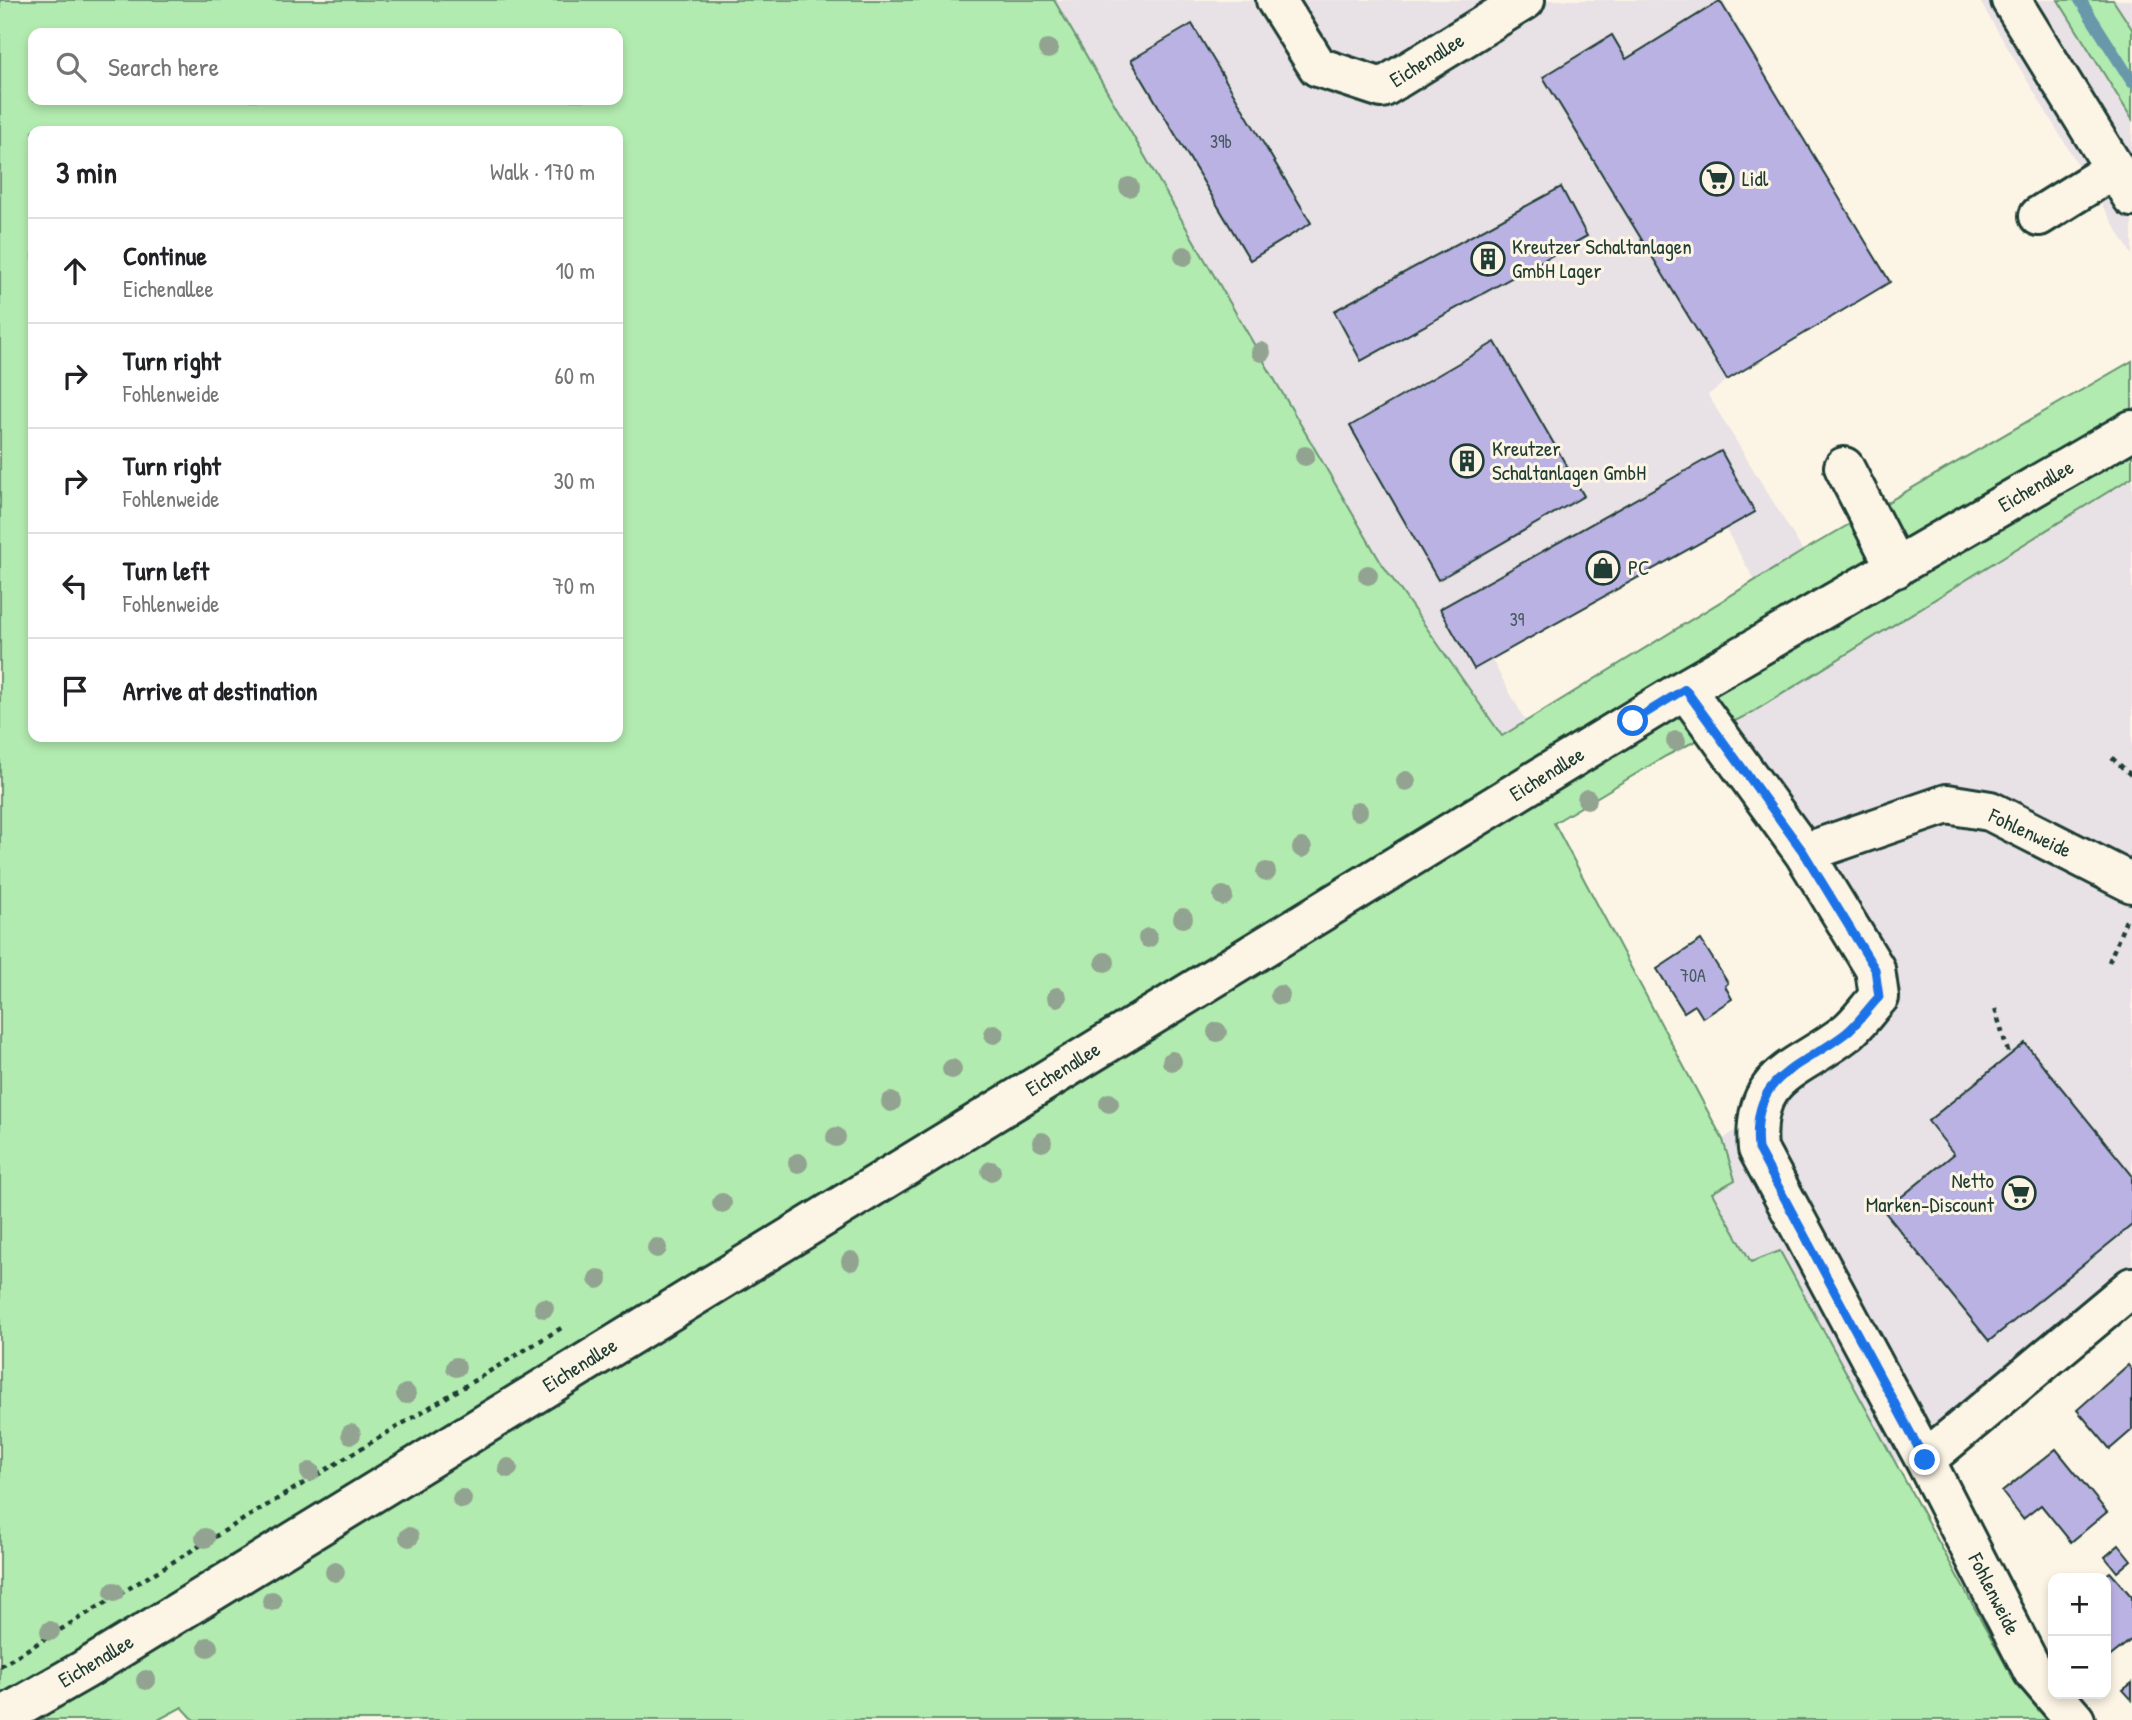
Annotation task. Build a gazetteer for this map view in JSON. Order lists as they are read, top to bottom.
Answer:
{
  "streets": {
    "street": ["Eichenallee", "Fohlenweide"]
  },
  "crossings": [
    ["Eichenallee", "Fohlenweide"]
  ],
  "places": {
    "supermarket": ["Lidl", "Netto Marken-Discount"],
    "building": ["Kreutzer Schaltanlagen GmbH Lager", "Kreutzer Schaltanlagen GmbH"],
    "shop": ["PC"]
  },
  "house_numbers": ["39b", "39", "70A"],
  "page": {
    "search": "Search here",
    "heading": ["3 min", "Walk · 170 m"],
    "list": [
      ["Continue", "Eichenallee", "10 m"],
      ["Turn right", "Fohlenweide", "60 m"],
      ["Turn right", "Fohlenweide", "30 m"],
      ["Turn left", "Fohlenweide", "70 m"],
      "Arrive at destination"
    ],
    "map_buttons": ["+", "−"]
  }
}
